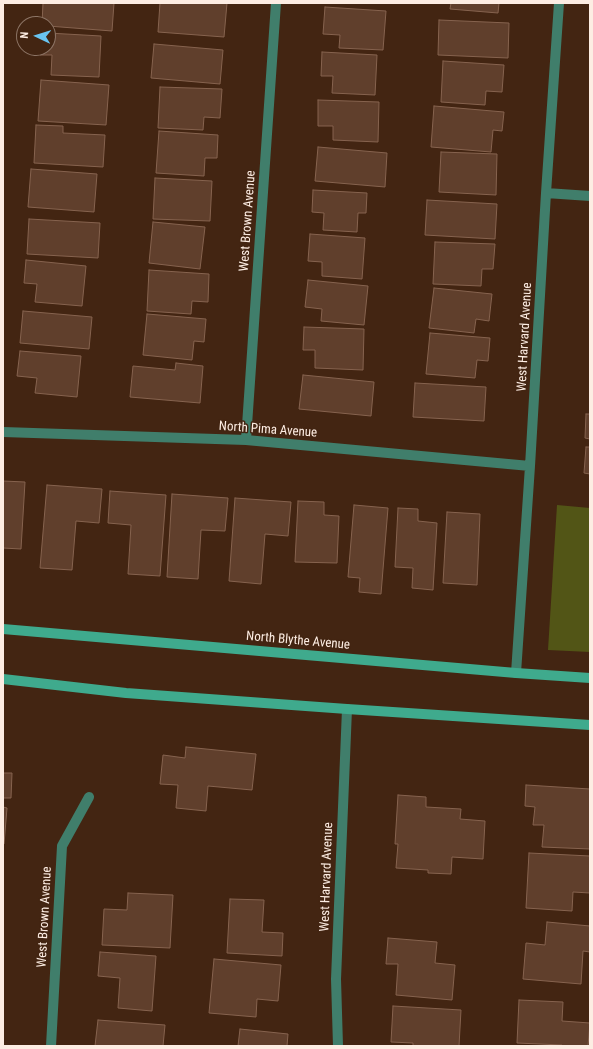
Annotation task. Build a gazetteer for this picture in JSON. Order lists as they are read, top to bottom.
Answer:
{
  "streets": {
    "street": [
      "West Brown Avenue",
      "West Harvard Avenue",
      "North Pima Avenue",
      "North Blythe Avenue"
    ]
  },
  "crossings": [
    ["West Brown Avenue", "North Pima Avenue"],
    ["West Harvard Avenue", "North Pima Avenue"],
    ["West Harvard Avenue", "North Blythe Avenue"]
  ],
  "north": "left"
}
